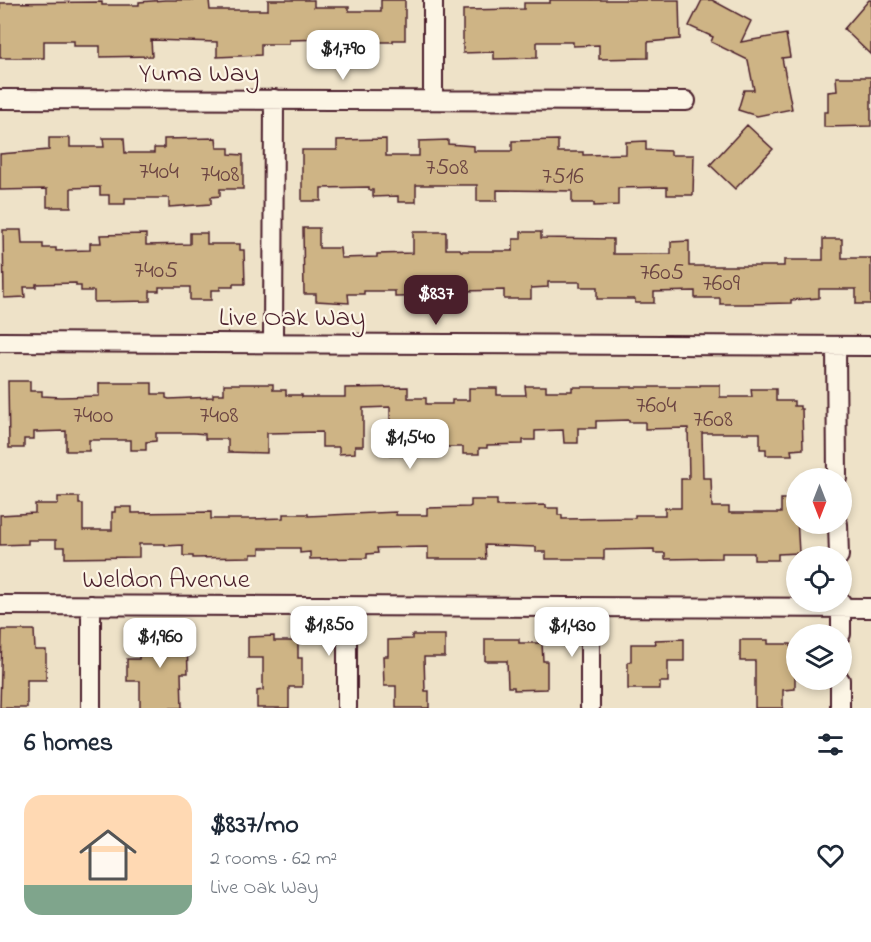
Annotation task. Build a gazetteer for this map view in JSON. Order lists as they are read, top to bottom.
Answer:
{
  "streets": {
    "street": ["Yuma Way", "Live Oak Way", "Weldon Avenue"]
  },
  "house_numbers": [
    "7508",
    "7404",
    "7408",
    "7516",
    "7405",
    "7605",
    "7609",
    "7604",
    "7400",
    "7408",
    "7608"
  ],
  "north": "bottom",
  "page": {
    "price": [
      "$1,790",
      "$837",
      "$1,540",
      "$1,850",
      "$1,430",
      "$1,960"
    ],
    "heading": "6 homes",
    "list": [
      {
        "name": "$837/mo",
        "note": "2 rooms · 62 m² · Live Oak Way"
      }
    ]
  }
}
